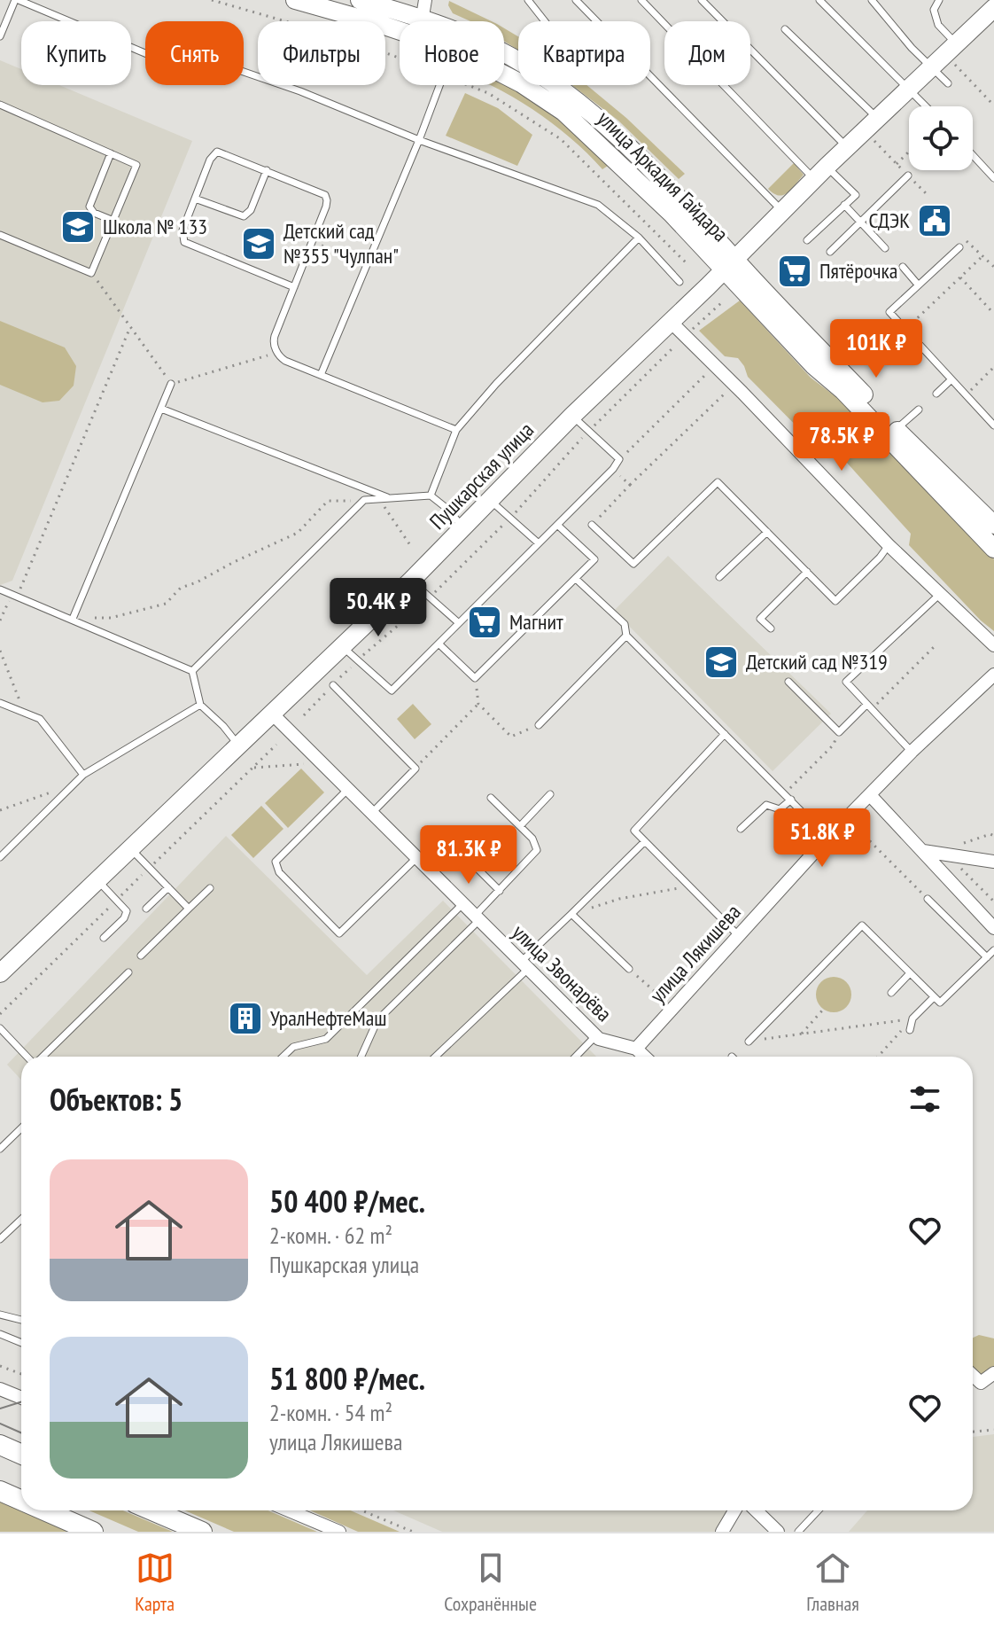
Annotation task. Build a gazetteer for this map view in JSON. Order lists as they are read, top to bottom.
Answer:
{
  "streets": {
    "main road": ["улица Аркадия Гайдара", "Пушкарская улица"],
    "street": ["улица Лякишева", "улица Звонарёва"]
  },
  "crossings": [
    ["улица Аркадия Гайдара", "Пушкарская улица"],
    ["Пушкарская улица", "улица Звонарёва"],
    ["улица Лякишева", "улица Звонарёва"]
  ],
  "places": {
    "public building": ["СДЭК"],
    "school or university": ["Школа № 133", "Детский сад №355 \"Чулпан\"", "Детский сад №319"],
    "supermarket": ["Пятёрочка", "Магнит"],
    "building": ["УралНефтеМаш"]
  },
  "page": {
    "chip": [
      "Купить",
      "Снять",
      "Фильтры",
      "Новое",
      "Квартира",
      "Дом"
    ],
    "price": [
      "101K ₽",
      "78.5K ₽",
      "50.4K ₽",
      "51.8K ₽",
      "81.3K ₽"
    ],
    "heading": "Объектов: 5",
    "list": [
      {
        "name": "50 400 ₽/мес.",
        "note": "2-комн. · 62 m² · Пушкарская улица"
      },
      {
        "name": "51 800 ₽/мес.",
        "note": "2-комн. · 54 m² · улица Лякишева"
      }
    ],
    "tabs": ["Карта", "Сохранённые", "Главная"]
  }
}
